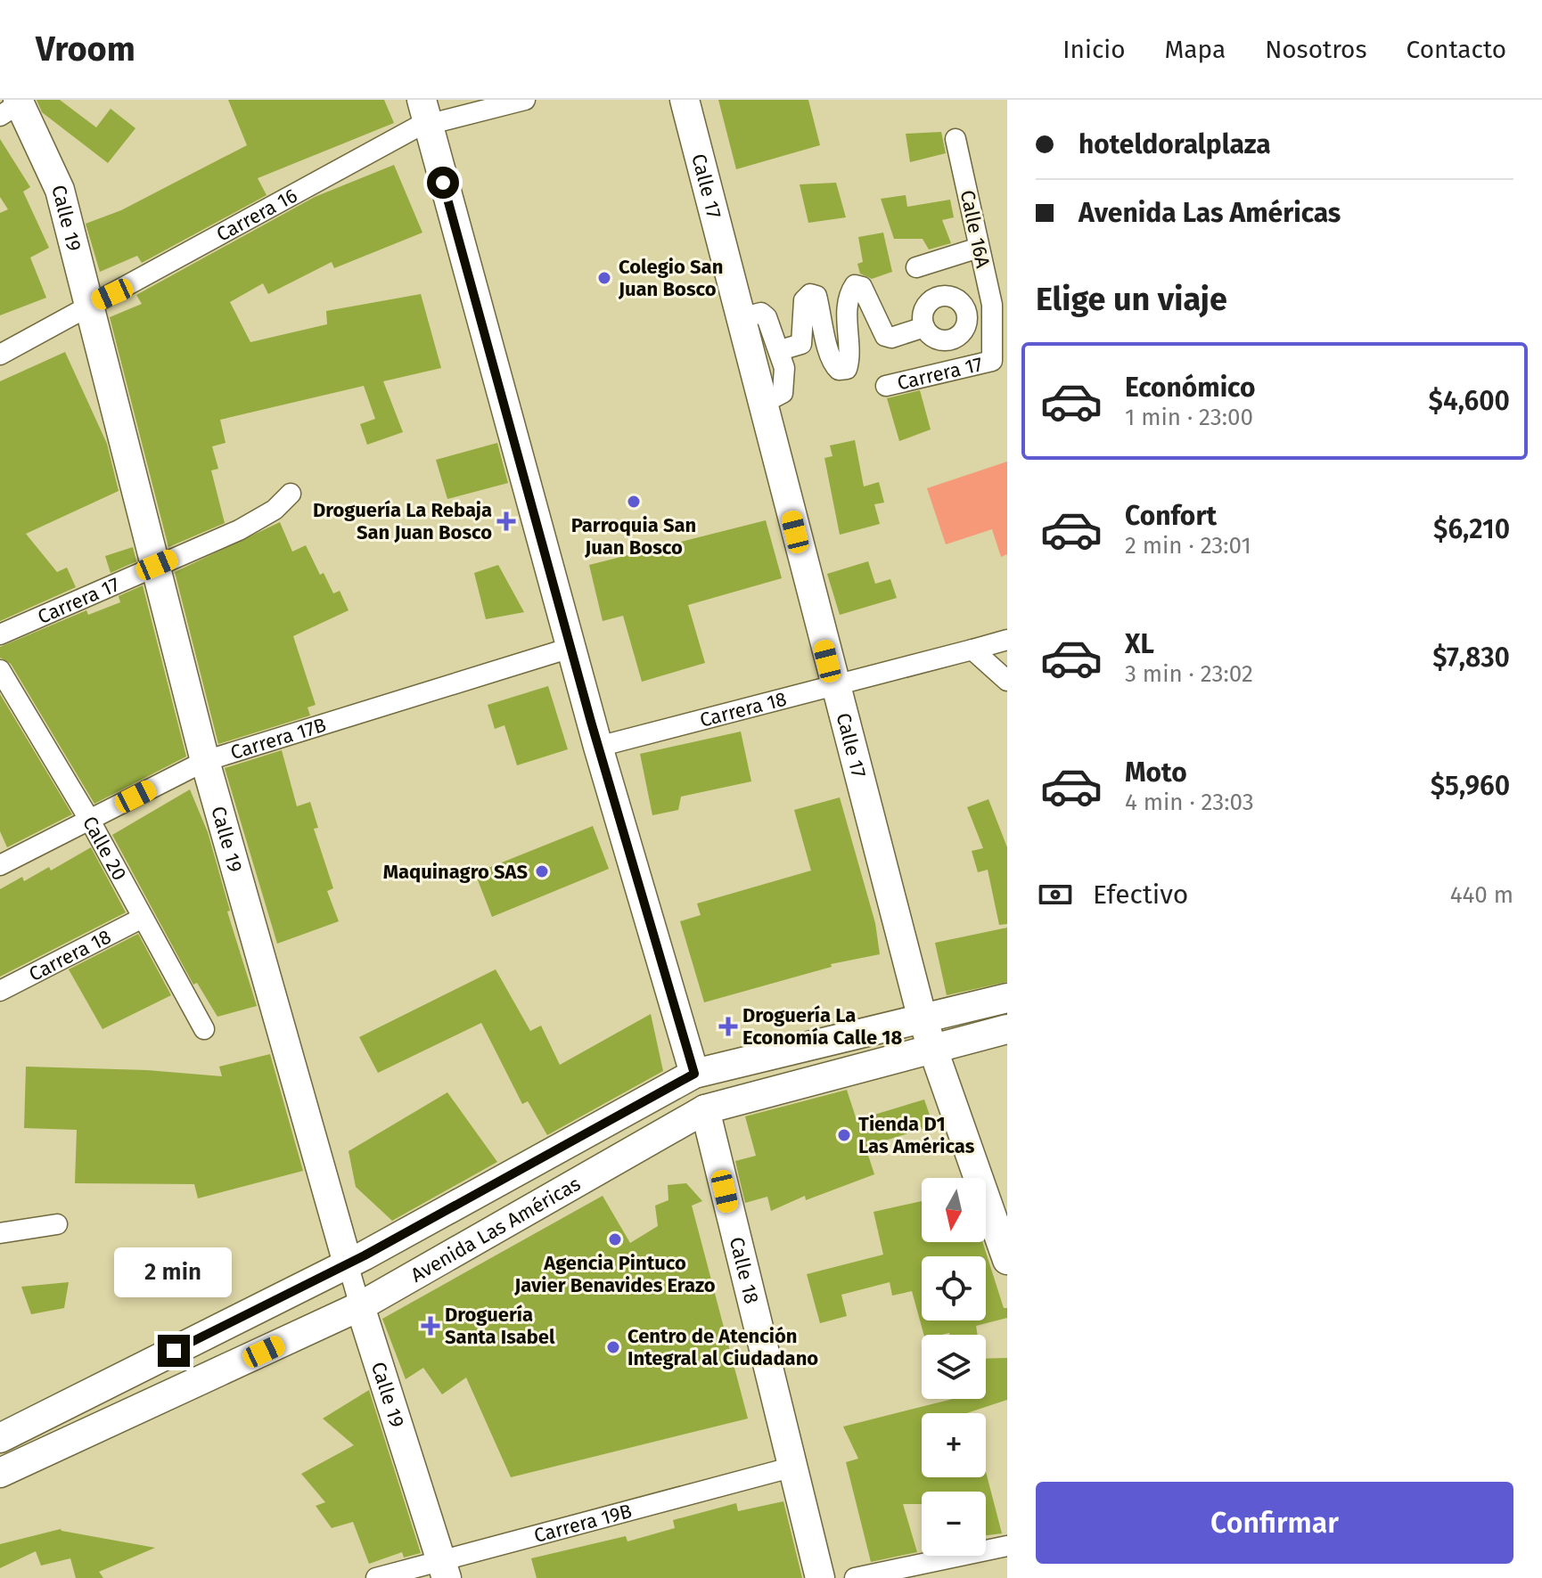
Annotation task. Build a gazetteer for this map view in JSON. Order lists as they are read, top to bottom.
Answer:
{
  "streets": {
    "main road": [
      "Calle 17",
      "Calle 19",
      "Avenida Las Américas",
      "Calle 18"
    ],
    "street": [
      "Carrera 16",
      "Calle 16A",
      "Carrera 17",
      "Carrera 18",
      "Carrera 17B",
      "Calle 20",
      "Carrera 19B"
    ]
  },
  "crossings": [
    ["Calle 17", "Carrera 18"],
    ["Calle 17", "Avenida Las Américas"],
    ["Carrera 16", "Calle 19"],
    ["Carrera 16", "Calle 18"],
    ["Calle 19", "Carrera 17"],
    ["Calle 19", "Carrera 17B"],
    ["Calle 19", "Avenida Las Américas"],
    ["Calle 19", "Carrera 19B"],
    ["Calle 16A", "Carrera 17"],
    ["Carrera 18", "Calle 20"],
    ["Carrera 18", "Calle 18"],
    ["Carrera 17B", "Calle 20"],
    ["Carrera 17B", "Calle 18"],
    ["Avenida Las Américas", "Calle 18"],
    ["Calle 18", "Carrera 19B"]
  ],
  "places": {
    "other": [
      "Colegio San Juan Bosco",
      "Parroquia San Juan Bosco",
      "Maquinagro SAS",
      "Tienda D1 Las Américas",
      "Agencia Pintuco Javier Benavides Erazo",
      "Centro de Atención Integral al Ciudadano"
    ],
    "health": ["Droguería La Rebaja San Juan Bosco", "Droguería La Economía Calle 18", "Droguería Santa Isabel"]
  },
  "north": "bottom",
  "page": {
    "header": "Vroom",
    "nav": [
      "Inicio",
      "Mapa",
      "Nosotros",
      "Contacto"
    ],
    "banner": ["hoteldoralplaza", "Avenida Las Américas"],
    "heading": "Elige un viaje",
    "list": [
      {
        "name": "Económico",
        "note": "1 min · 23:00",
        "value": "$4,600"
      },
      {
        "name": "Confort",
        "note": "2 min · 23:01",
        "value": "$6,210"
      },
      {
        "name": "XL",
        "note": "3 min · 23:02",
        "value": "$7,830"
      },
      {
        "name": "Moto",
        "note": "4 min · 23:03",
        "value": "$5,960"
      }
    ],
    "pay": ["Efectivo", "440 m"],
    "map_buttons": ["+", "−"],
    "bubble": "2 min",
    "buttons": "Confirmar"
  }
}
